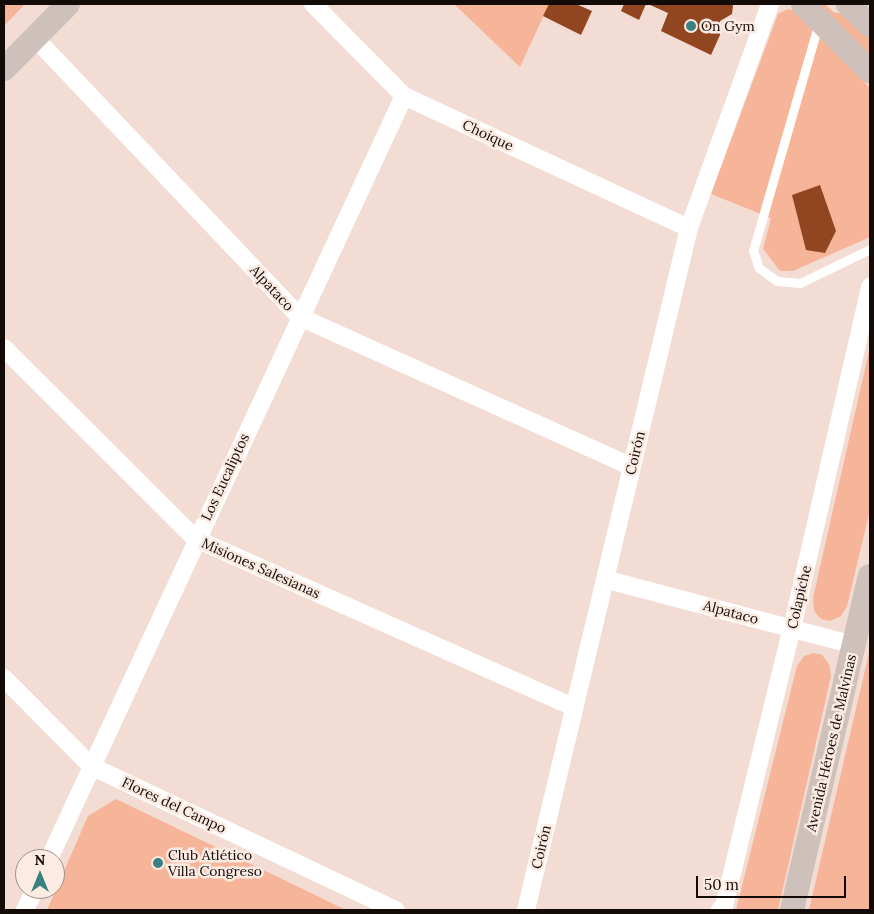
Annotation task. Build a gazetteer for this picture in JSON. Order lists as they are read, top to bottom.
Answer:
{
  "streets": {
    "main road": ["Avenida Héroes de Malvinas"],
    "street": [
      "Choique",
      "Alpataco",
      "Coirón",
      "Los Eucaliptos",
      "Misiones Salesianas",
      "Colapiche",
      "Flores del Campo"
    ]
  },
  "crossings": [
    ["Choique", "Coirón"],
    ["Choique", "Los Eucaliptos"],
    ["Alpataco", "Coirón"],
    ["Alpataco", "Los Eucaliptos"],
    ["Alpataco", "Colapiche"],
    ["Alpataco", "Avenida Héroes de Malvinas"],
    ["Coirón", "Misiones Salesianas"],
    ["Los Eucaliptos", "Misiones Salesianas"],
    ["Los Eucaliptos", "Flores del Campo"]
  ],
  "places": ["On Gym", "Club Atlético Villa Congreso"],
  "scale_bar": "50 m",
  "north": "top"
}
